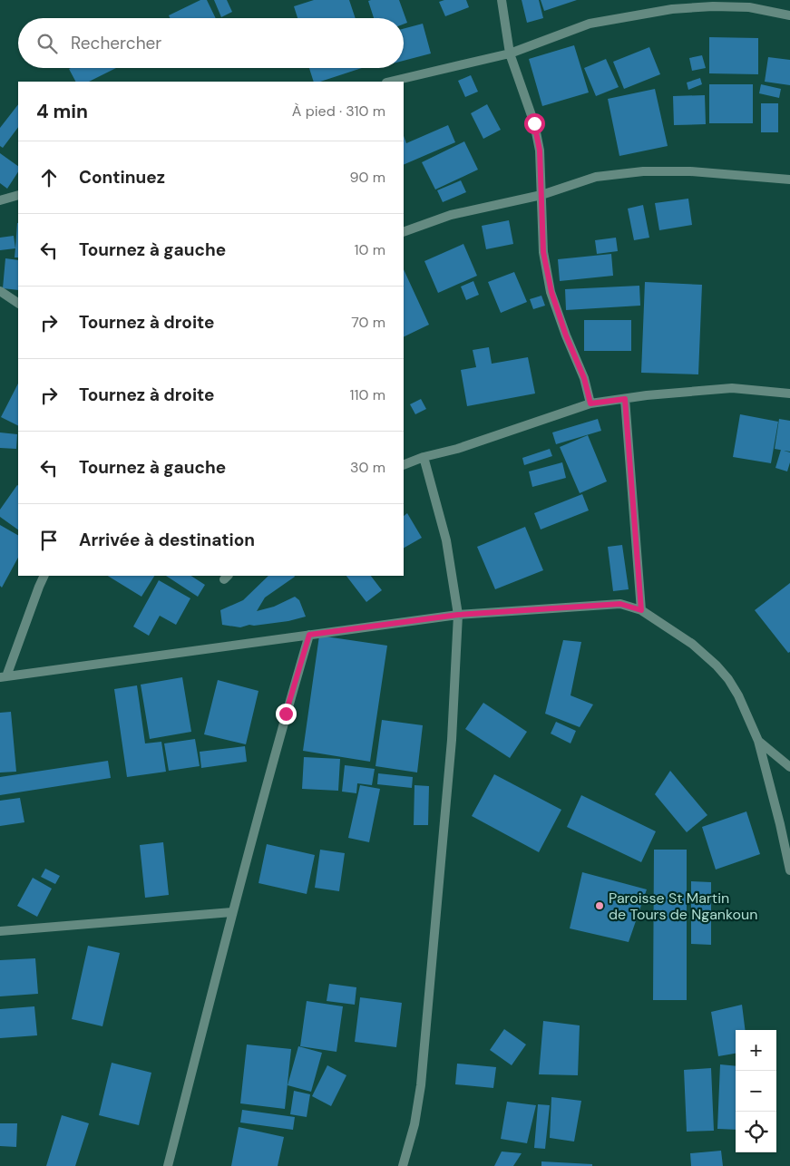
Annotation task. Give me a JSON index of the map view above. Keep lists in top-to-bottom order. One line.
{"places":["Paroisse St Martin de Tours de Ngankoun"],"page":{"search":"Rechercher","heading":["4 min","À pied · 310 m"],"list":[["Continuez","90 m"],["Tournez à gauche","10 m"],["Tournez à droite","70 m"],["Tournez à droite","110 m"],["Tournez à gauche","30 m"],"Arrivée à destination"],"map_buttons":["+","−"]}}
